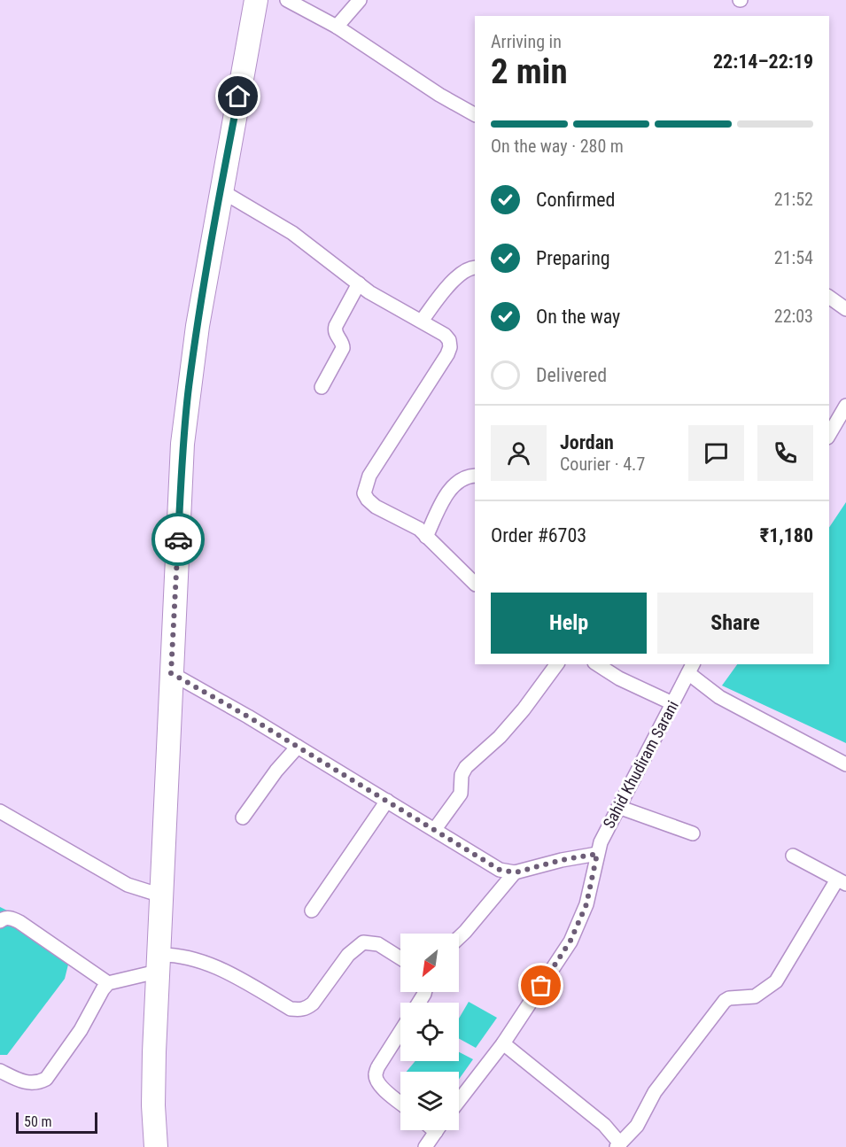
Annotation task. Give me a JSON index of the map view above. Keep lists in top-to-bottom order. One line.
{"streets":{"street":["Sahid Khudiram Sarani"]},"scale_bar":"50 m","north":"bottom left","page":{"heading":["2 min","Arriving in","22:14–22:19"],"panel":["Jordan","Courier · 4.7","Order #6703","₹1,180"],"bar":"On the way · 280 m","list":[["Confirmed","21:52"],["Preparing","21:54"],["On the way","22:03"],"Delivered"],"buttons":["Help","Share"],"scale":"50 m"}}
